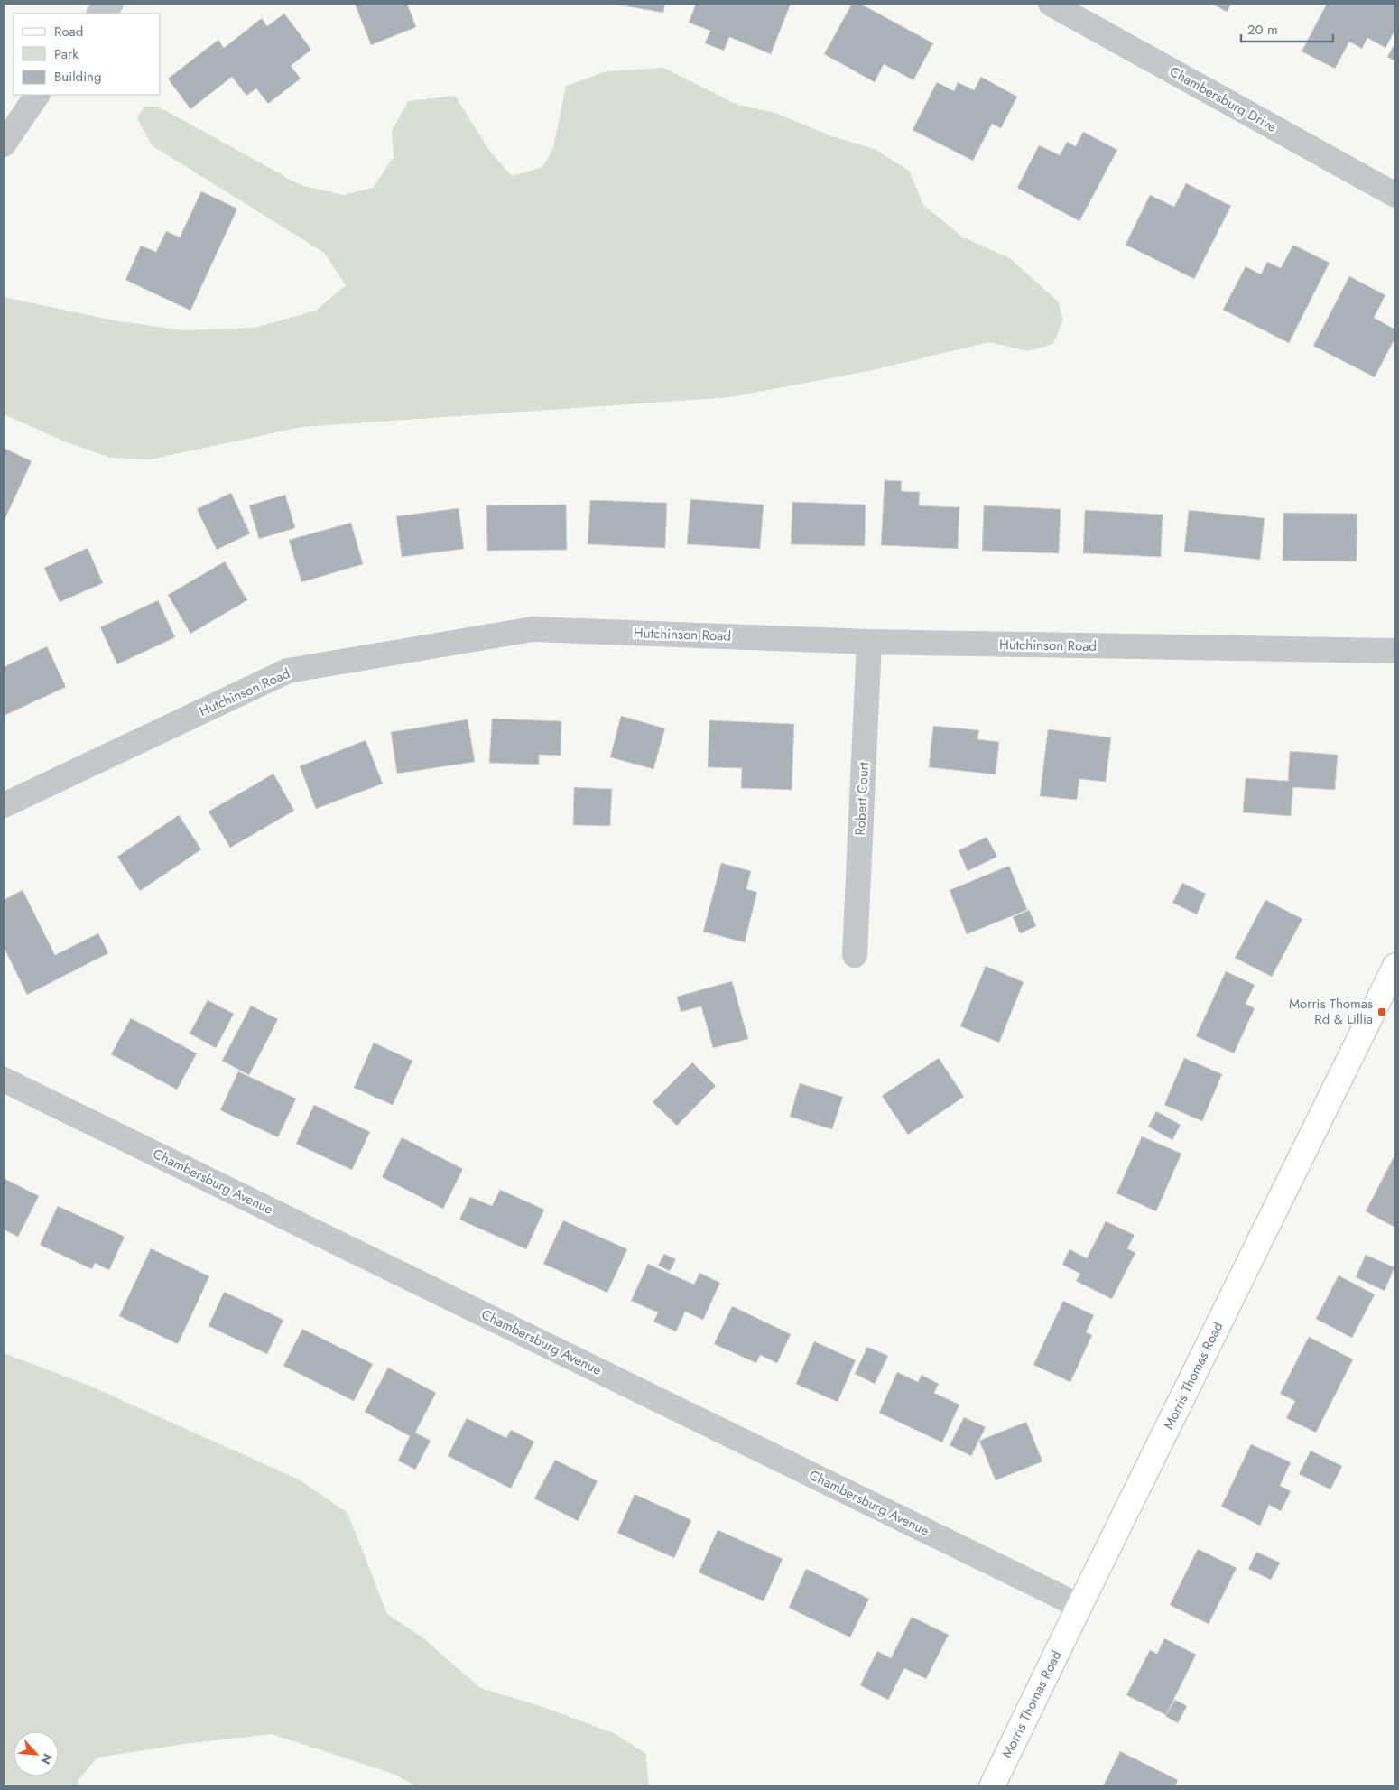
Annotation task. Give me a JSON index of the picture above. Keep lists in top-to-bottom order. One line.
{"streets":{"main road":["Morris Thomas Road"],"street":["Chambersburg Drive","Hutchinson Road","Robert Court","Chambersburg Avenue"]},"crossings":[["Hutchinson Road","Robert Court"],["Chambersburg Avenue","Morris Thomas Road"]],"places":{"transit":["Morris Thomas Rd & Lillia"]},"legend":["Road","Park","Building"],"scale_bar":"20 m","north":"bottom right"}
